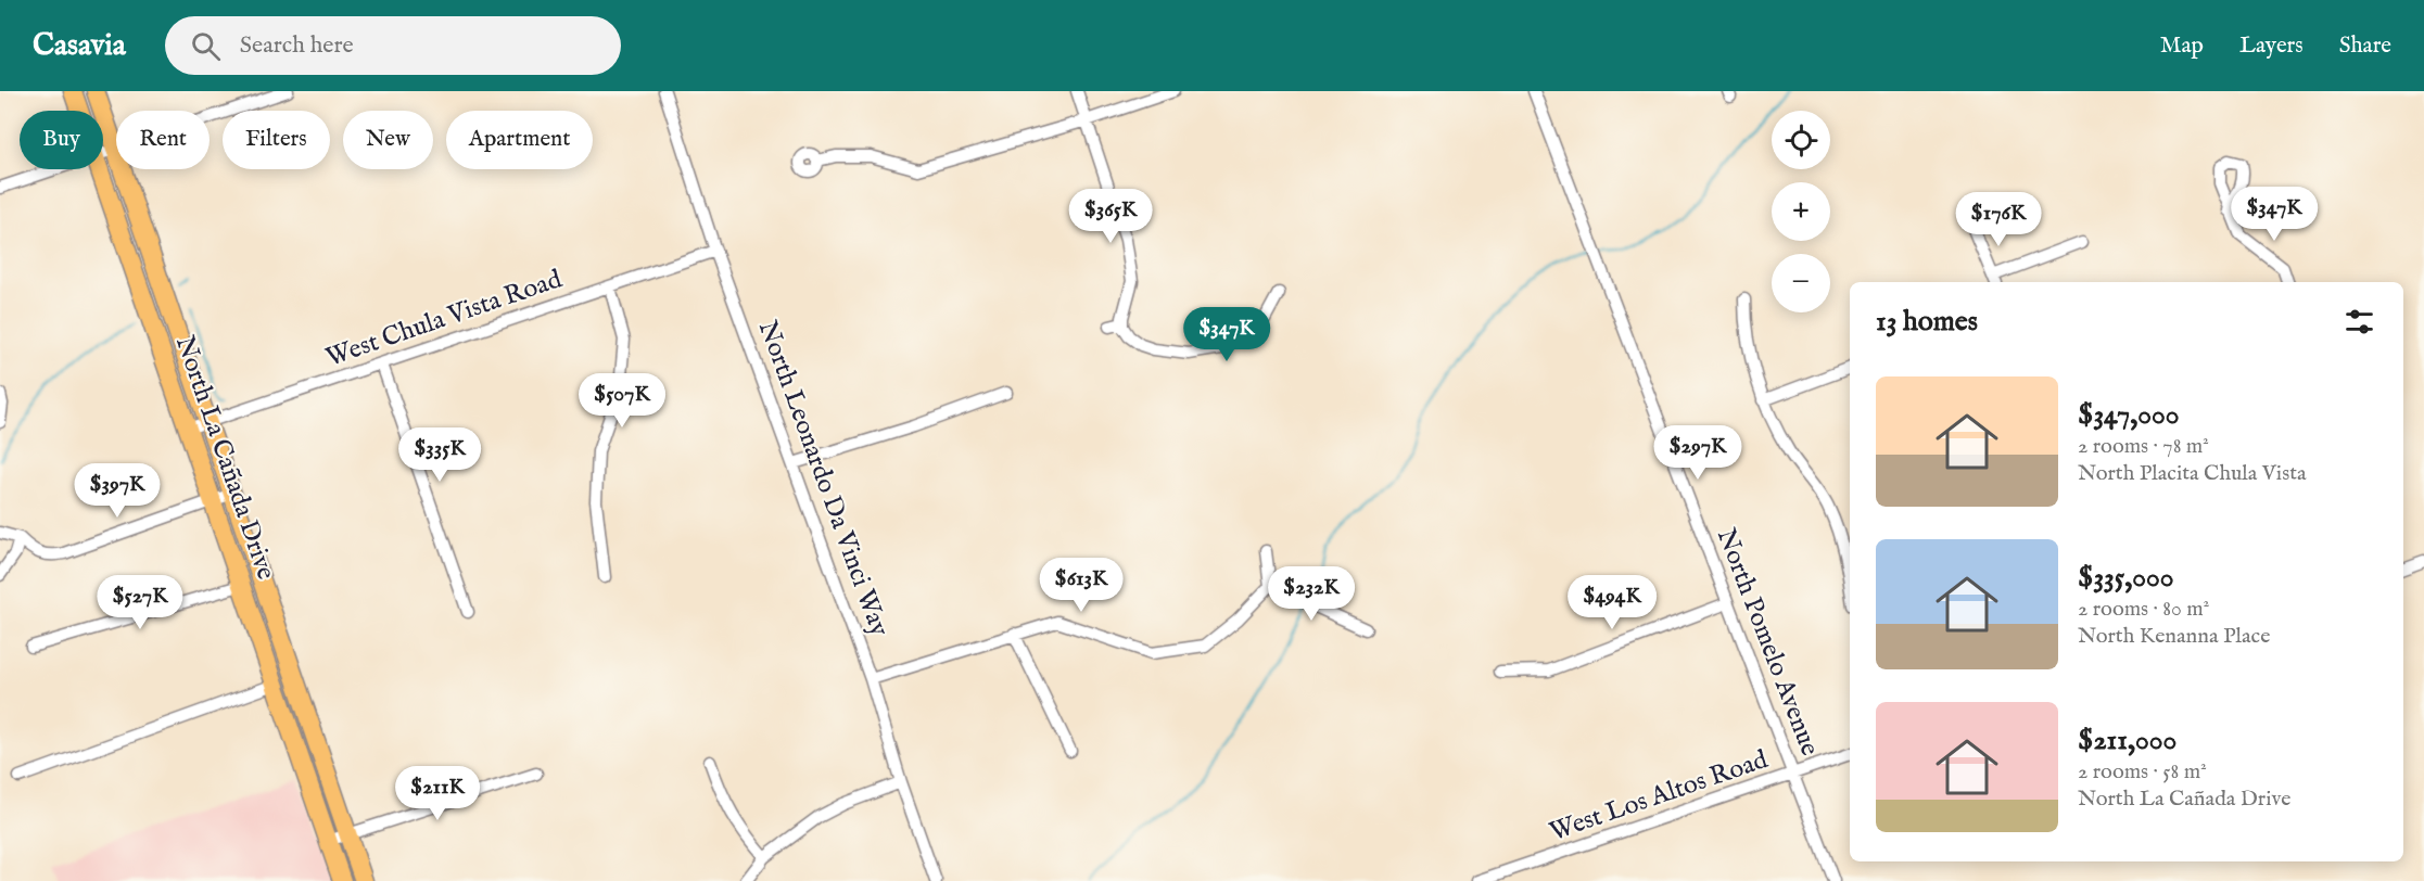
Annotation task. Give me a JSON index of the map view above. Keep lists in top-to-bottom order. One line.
{"streets":{"main road":["North La Cañada Drive"],"street":["West Chula Vista Road","North Leonardo Da Vinci Way","North Pomelo Avenue","West Los Altos Road"]},"crossings":[["West Chula Vista Road","North La Cañada Drive"],["West Chula Vista Road","North Leonardo Da Vinci Way"],["North Pomelo Avenue","West Los Altos Road"]],"page":{"header":"Casavia","search":"Search here","nav":["Map","Layers","Share"],"map_buttons":["+","−"],"chip":["Buy","Rent","Filters","New","Apartment"],"price":["$347K","$365K","$176K","$347K","$507K","$297K","$335K","$397K","$613K","$232K","$527K","$494K","$211K"],"heading":"13 homes","list":[{"name":"$347,000","note":"2 rooms · 78 m² · North Placita Chula Vista"},{"name":"$335,000","note":"2 rooms · 80 m² · North Kenanna Place"},{"name":"$211,000","note":"2 rooms · 58 m² · North La Cañada Drive"}]}}
